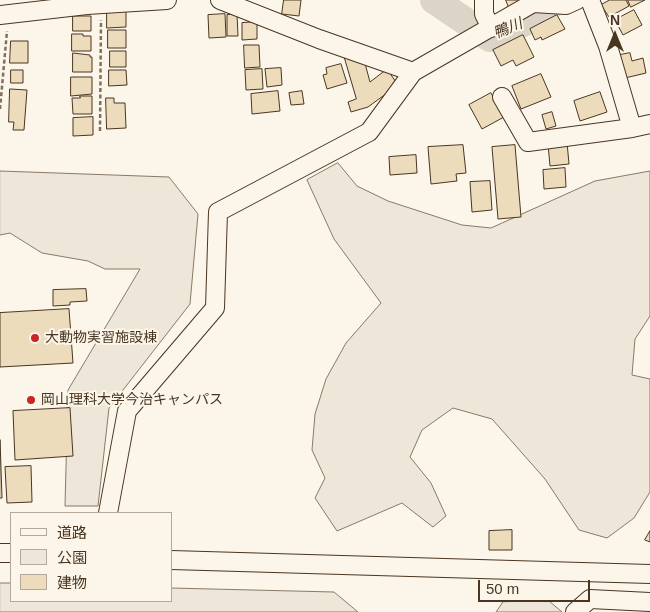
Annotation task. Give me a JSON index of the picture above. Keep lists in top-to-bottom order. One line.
{"water":["鴨川"],"places":["大動物実習施設棟","岡山理科大学今治キャンパス"],"legend":["道路","公園","建物"],"scale_bar":"50 m","north":"top"}
